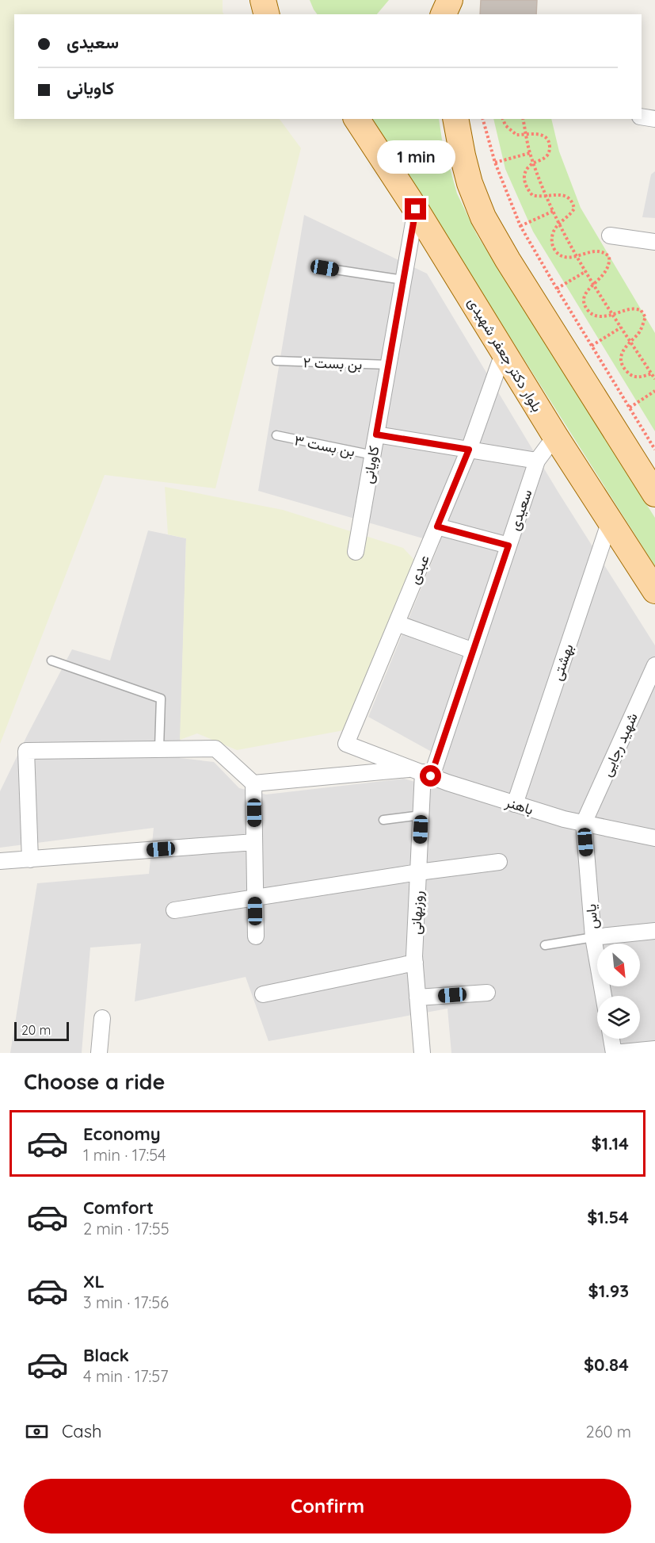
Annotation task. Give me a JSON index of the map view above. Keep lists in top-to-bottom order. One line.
{"streets":{"main road":["بلوار دکتر جعفر شهیدی"],"street":["کاویانی","سعیدی","عبدی","بهشتی","شهید رجایی","باهنر","روزبهانی","یاس"],"lane":["بن بست ۲","بن بست ۳"]},"crossings":[["بلوار دکتر جعفر شهیدی","کاویانی"],["بلوار دکتر جعفر شهیدی","سعیدی"],["بلوار دکتر جعفر شهیدی","عبدی"],["بلوار دکتر جعفر شهیدی","بهشتی"],["بن بست ۲","کاویانی"],["بن بست ۳","کاویانی"],["سعیدی","باهنر"],["سعیدی","روزبهانی"],["عبدی","باهنر"],["بهشتی","باهنر"],["شهید رجایی","باهنر"],["شهید رجایی","یاس"],["باهنر","روزبهانی"],["باهنر","یاس"]],"scale_bar":"20 m","north":"bottom right","page":{"banner":["سعیدی","کاویانی"],"bubble":"1 min","scale":"20 m","heading":"Choose a ride","list":[{"name":"Economy","note":"1 min · 17:54","value":"$1.14"},{"name":"Comfort","note":"2 min · 17:55","value":"$1.54"},{"name":"XL","note":"3 min · 17:56","value":"$1.93"},{"name":"Black","note":"4 min · 17:57","value":"$0.84"}],"pay":["Cash","260 m"],"buttons":"Confirm"}}
